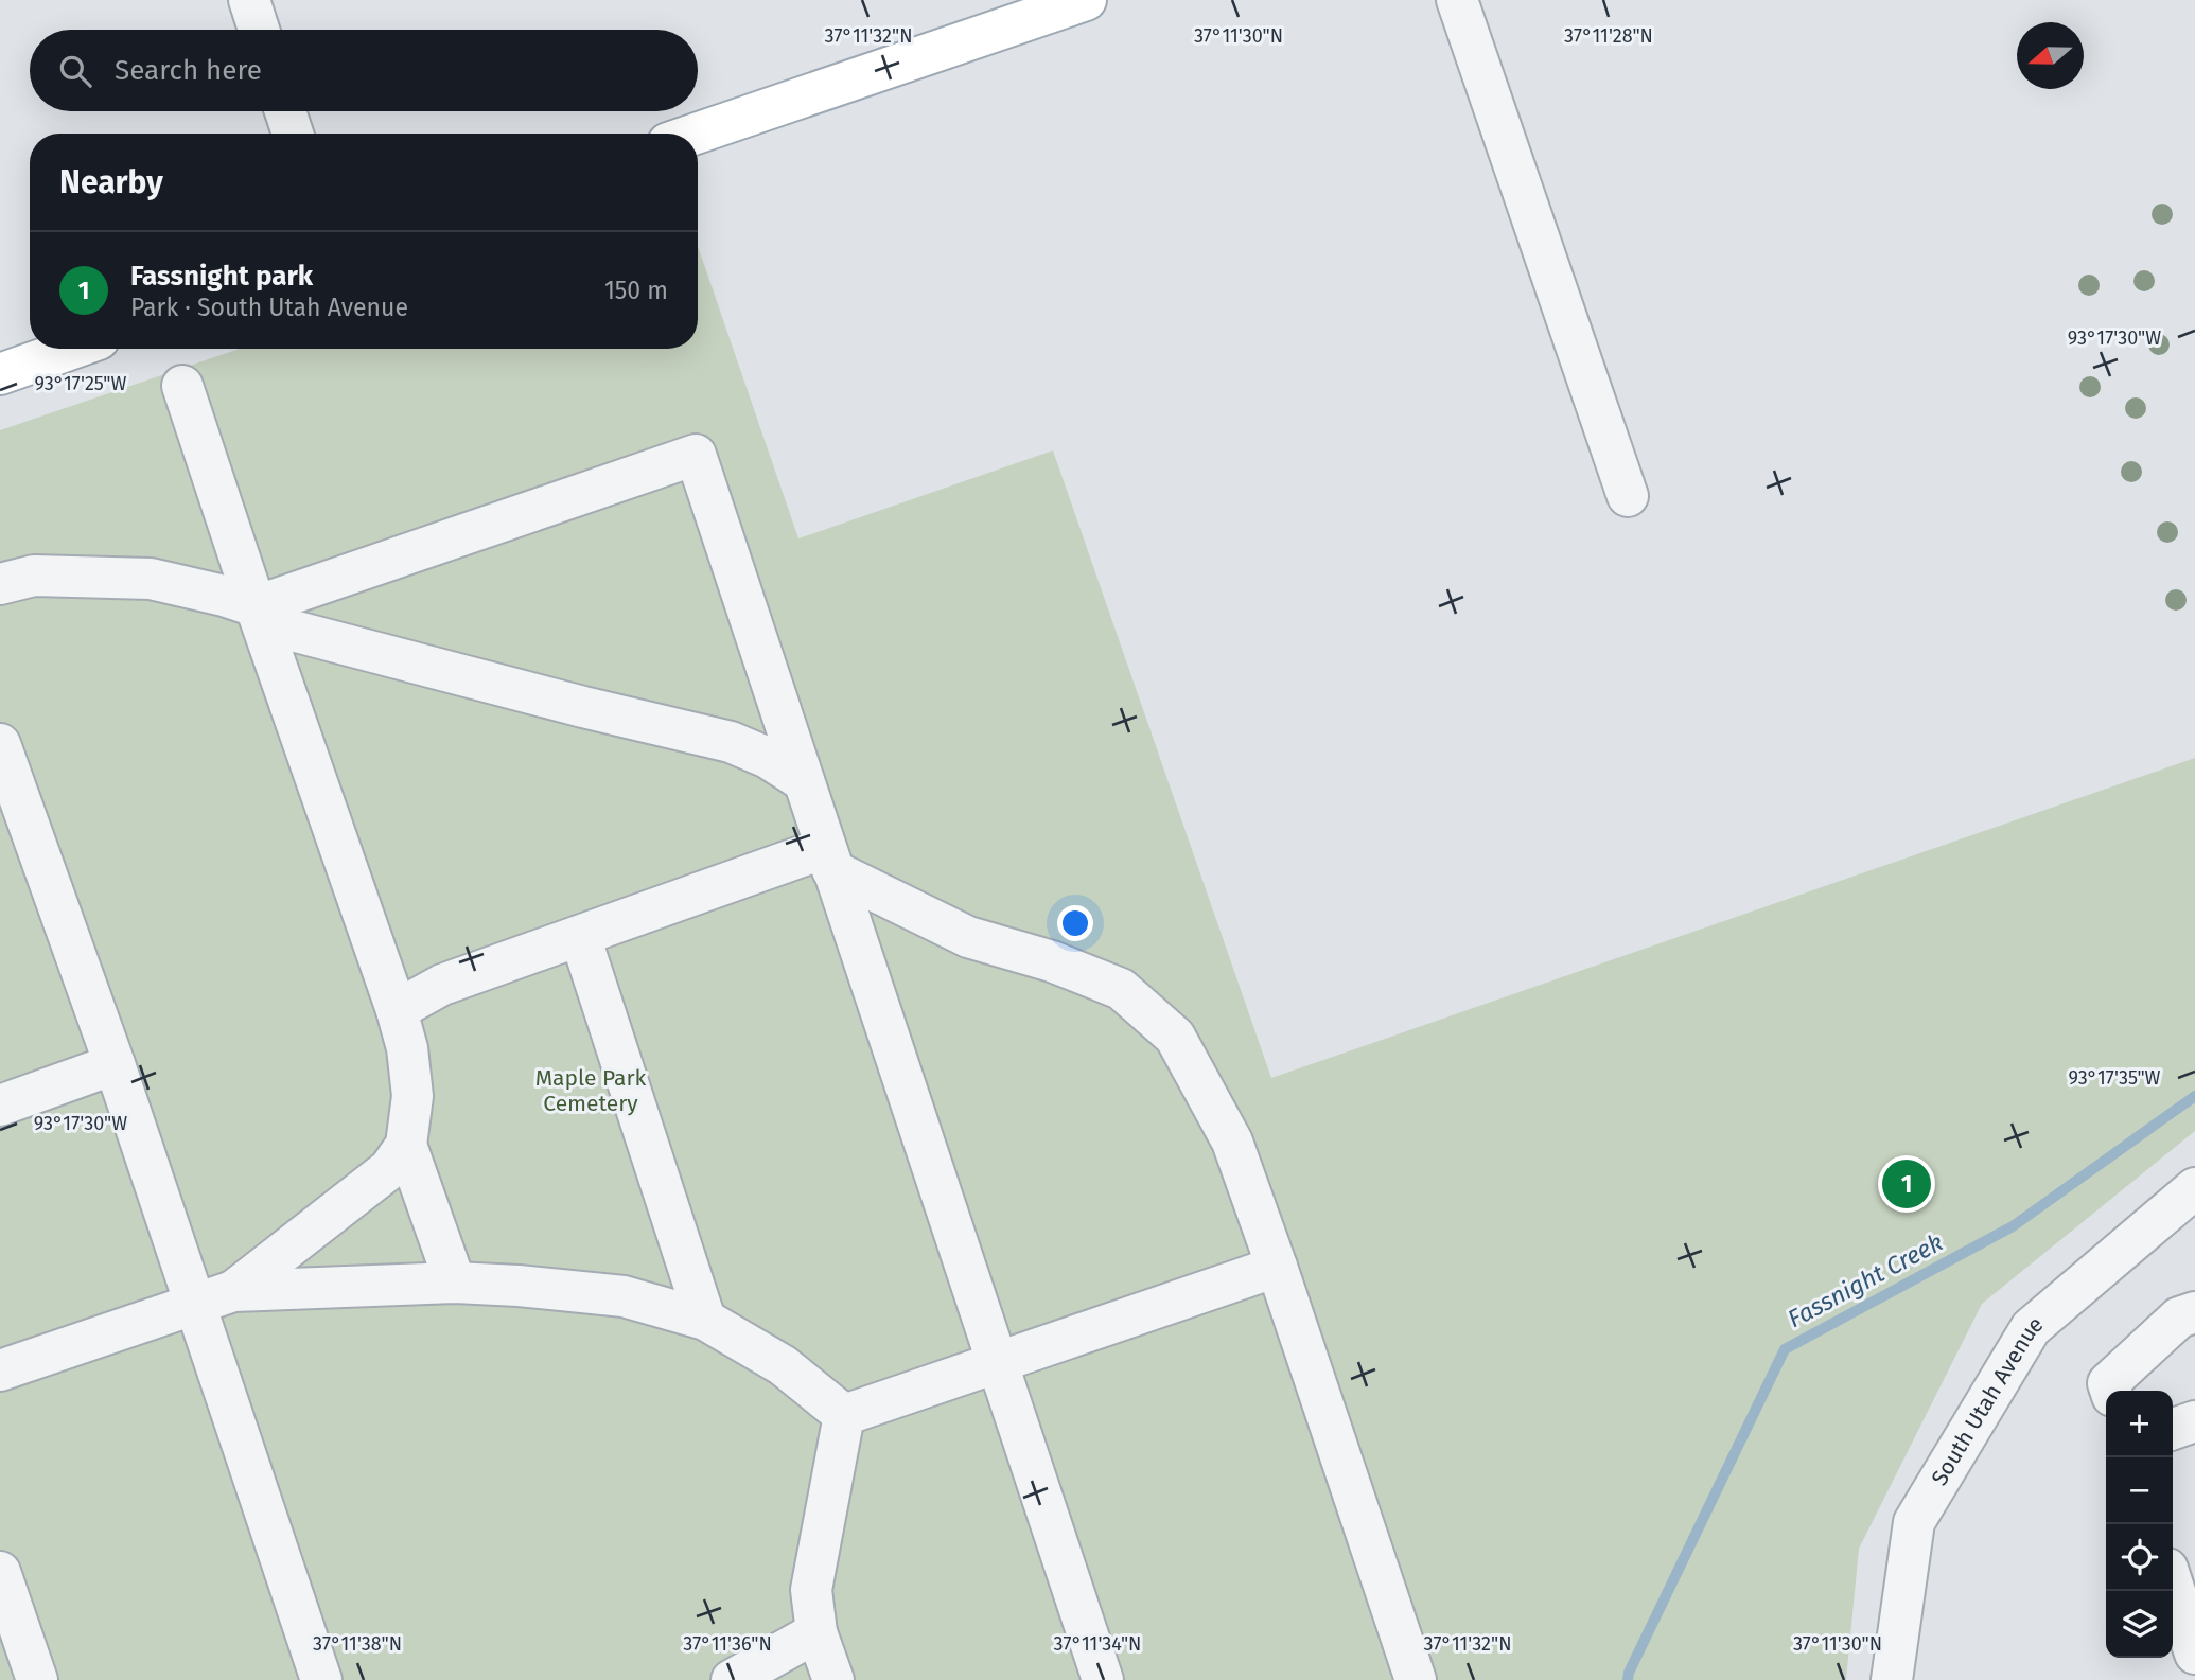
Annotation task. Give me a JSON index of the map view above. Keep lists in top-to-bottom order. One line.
{"streets":{"street":["South Utah Avenue"]},"water":["Fassnight Creek"],"parks":["Maple Park Cemetery"],"north":"left","page":{"search":"Search here","heading":"Nearby","list":[{"mark":"1","name":"Fassnight park","note":"Park · South Utah Avenue","value":"150 m"}],"pins":"1","map_buttons":["+","−"]},"coordinates":["37°11'32\"N","37°11'30\"N","37°11'28\"N","93°17'30\"W","93°17'25\"W","93°17'35\"W","37°11'38\"N","37°11'36\"N","37°11'34\"N"]}
